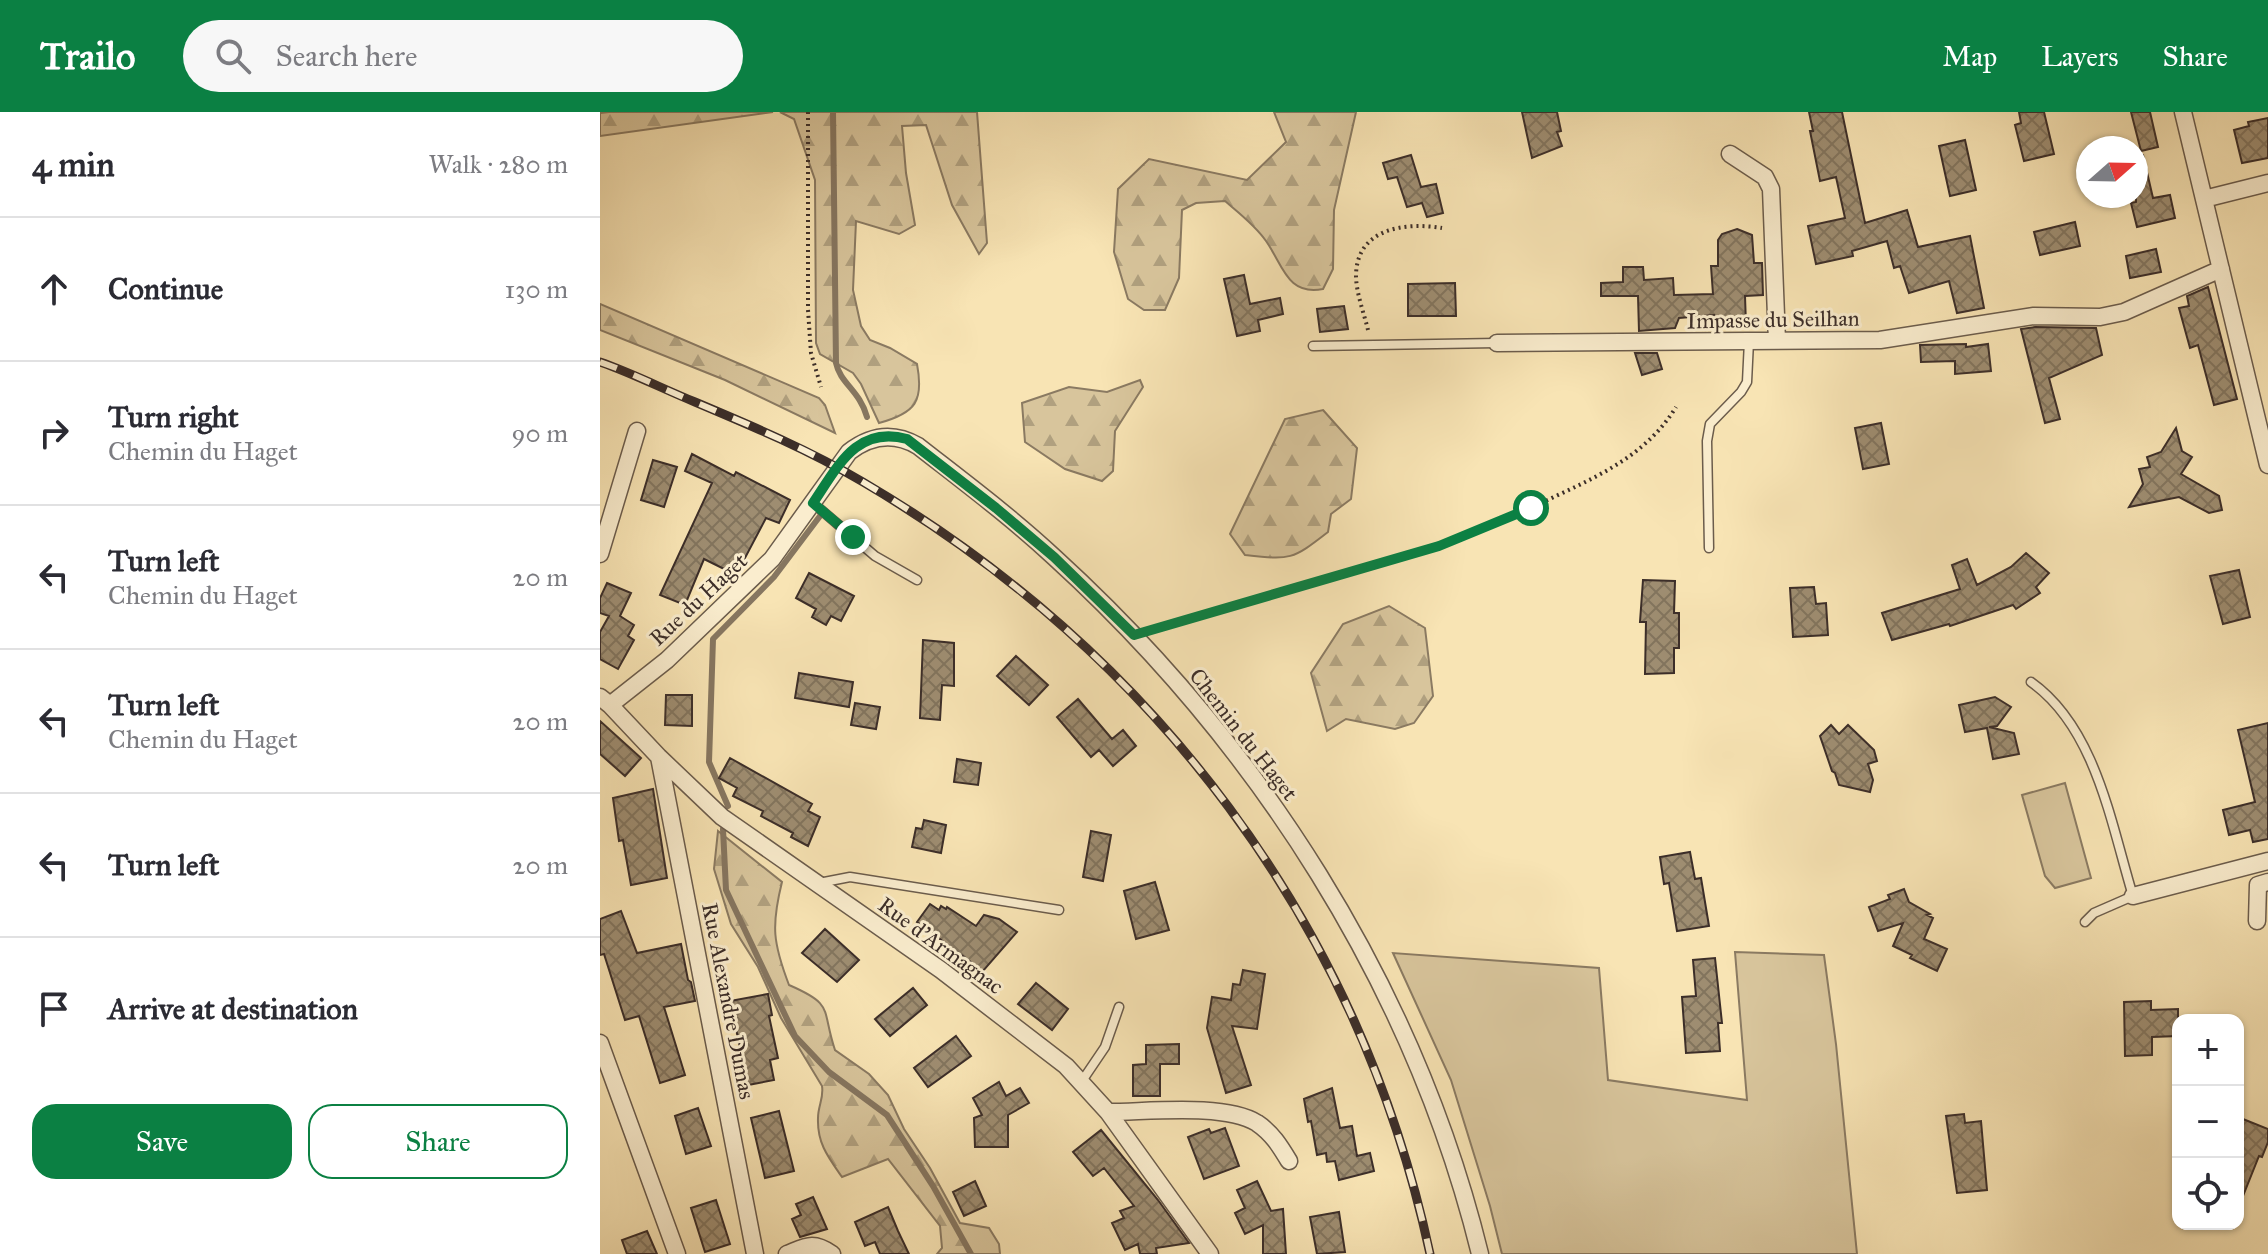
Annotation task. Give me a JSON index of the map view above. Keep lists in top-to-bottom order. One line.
{"streets":{"street":["Impasse du Seilhan","Rue du Haget","Chemin du Haget","Rue d'Armagnac","Rue Alexandre Dumas"]},"crossings":[["Rue du Haget","Chemin du Haget"],["Rue du Haget","Rue d'Armagnac"],["Rue d'Armagnac","Rue Alexandre Dumas"]],"north":"right","page":{"header":"Trailo","search":"Search here","nav":["Map","Layers","Share"],"heading":["4 min","Walk · 280 m"],"list":[["Continue","130 m"],["Turn right","Chemin du Haget","90 m"],["Turn left","Chemin du Haget","20 m"],["Turn left","Chemin du Haget","20 m"],["Turn left","20 m"],"Arrive at destination"],"map_buttons":["+","−"],"buttons":["Save","Share"]}}
